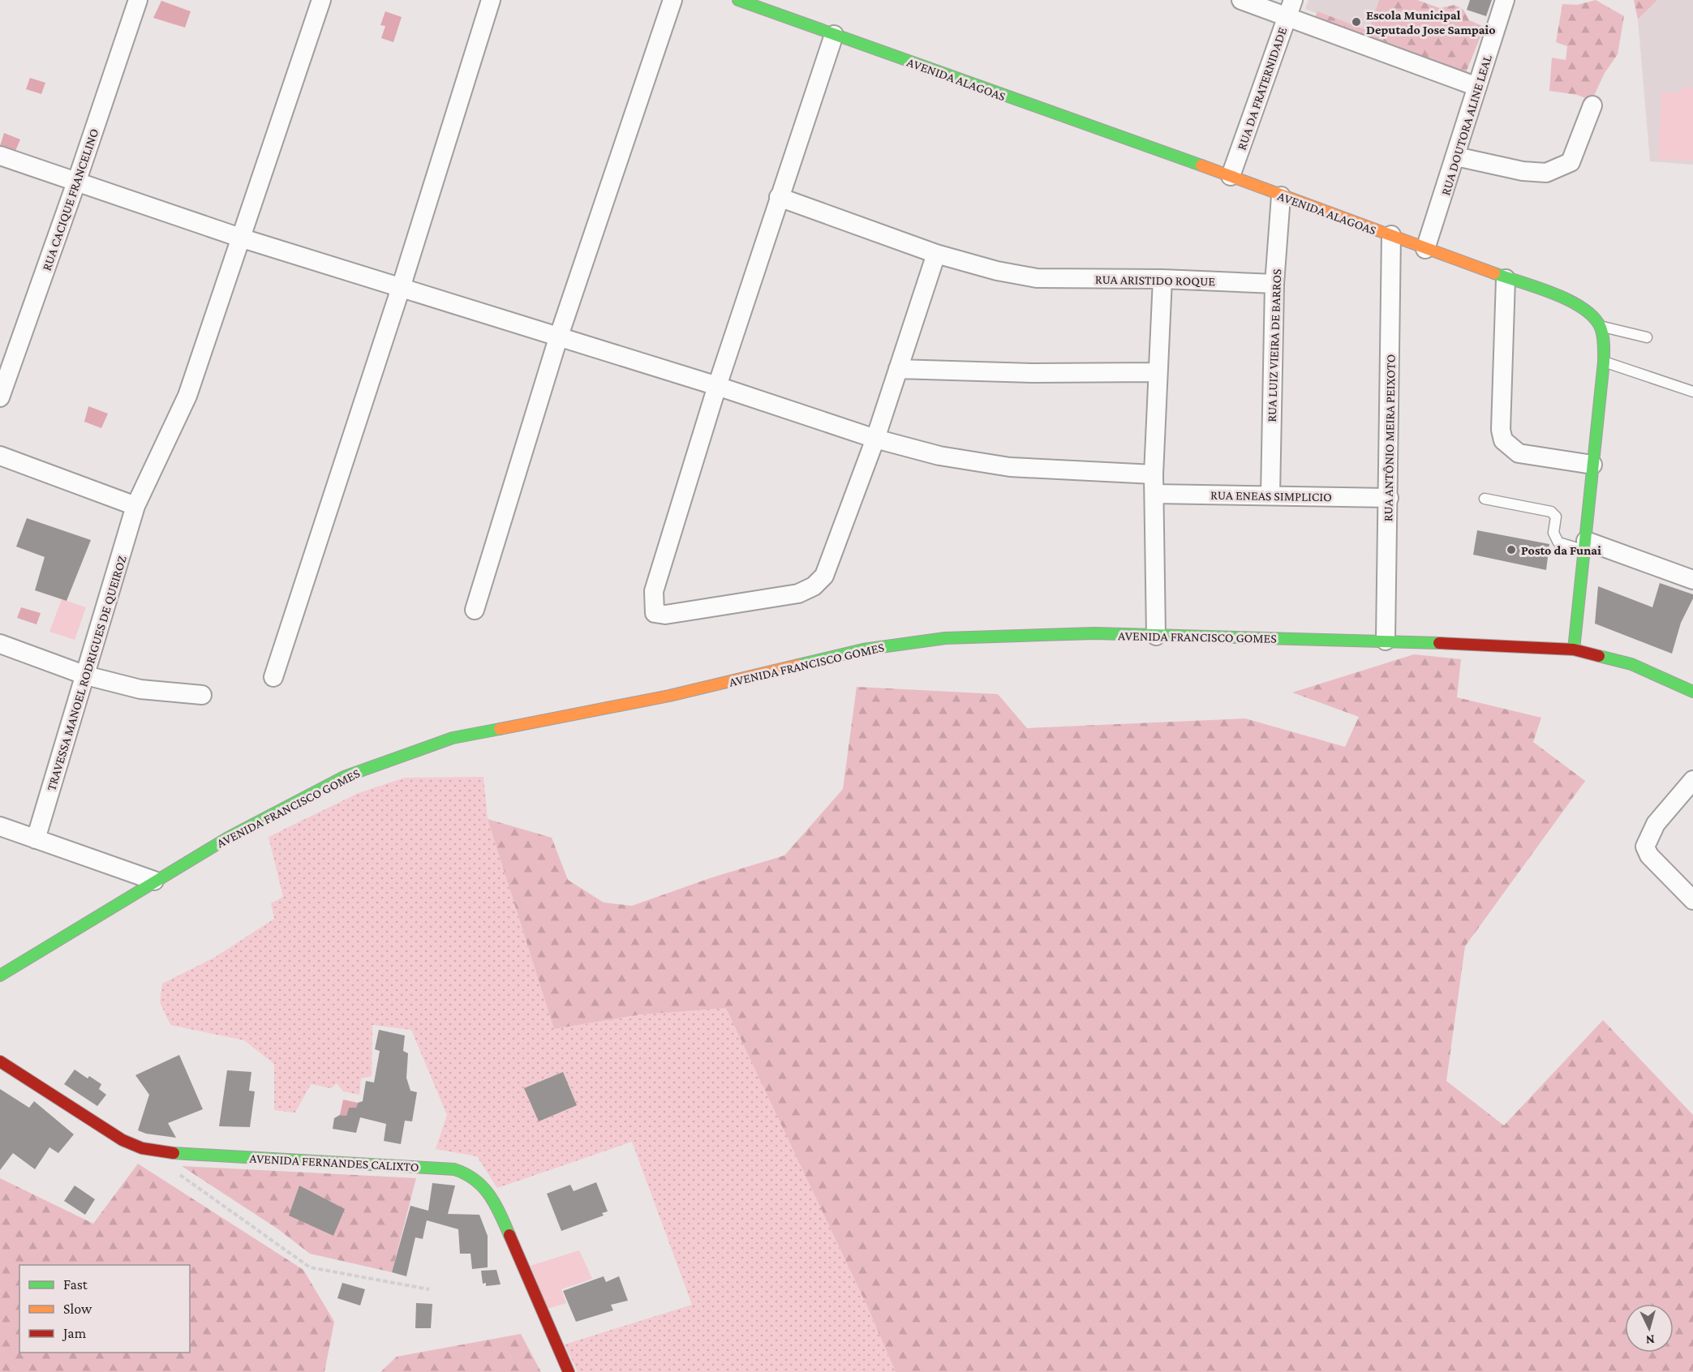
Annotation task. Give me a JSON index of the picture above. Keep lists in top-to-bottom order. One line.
{"streets":{"street":["AVENIDA ALAGOAS","RUA DA FRATERNIDADE","RUA DOUTORA ALINE LEAL","RUA CACIQUE FRANCELINO","RUA ARISTIDO ROQUE","RUA LUIZ VIEIRA DE BARROS","RUA ANTÔNIO MEIRA PEIXOTO","RUA ENEAS SIMPLICIO","AVENIDA FRANCISCO GOMES","TRAVESSA MANOEL RODRIGUES DE QUEIROZ","AVENIDA FERNANDES CALIXTO"]},"crossings":[["AVENIDA ALAGOAS","RUA DA FRATERNIDADE"],["AVENIDA ALAGOAS","RUA DOUTORA ALINE LEAL"],["AVENIDA ALAGOAS","RUA LUIZ VIEIRA DE BARROS"],["AVENIDA ALAGOAS","RUA ANTÔNIO MEIRA PEIXOTO"],["RUA ARISTIDO ROQUE","RUA LUIZ VIEIRA DE BARROS"],["RUA LUIZ VIEIRA DE BARROS","RUA ENEAS SIMPLICIO"],["RUA ANTÔNIO MEIRA PEIXOTO","RUA ENEAS SIMPLICIO"],["RUA ANTÔNIO MEIRA PEIXOTO","AVENIDA FRANCISCO GOMES"]],"places":["Escola Municipal Deputado Jose Sampaio","Posto da Funai"],"legend":["Fast","Slow","Jam"],"north":"bottom"}
